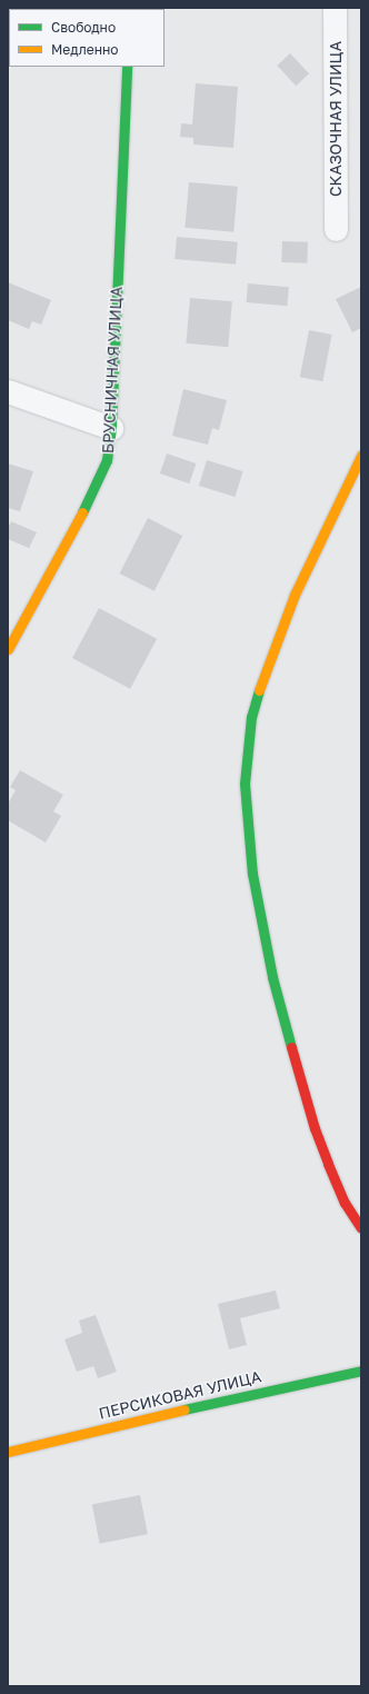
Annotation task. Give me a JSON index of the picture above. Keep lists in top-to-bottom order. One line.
{"streets":{"street":["СКАЗОЧНАЯ УЛИЦА","БРУСНИЧНАЯ УЛИЦА","ПЕРСИКОВАЯ УЛИЦА"]},"legend":["Свободно","Медленно"]}
